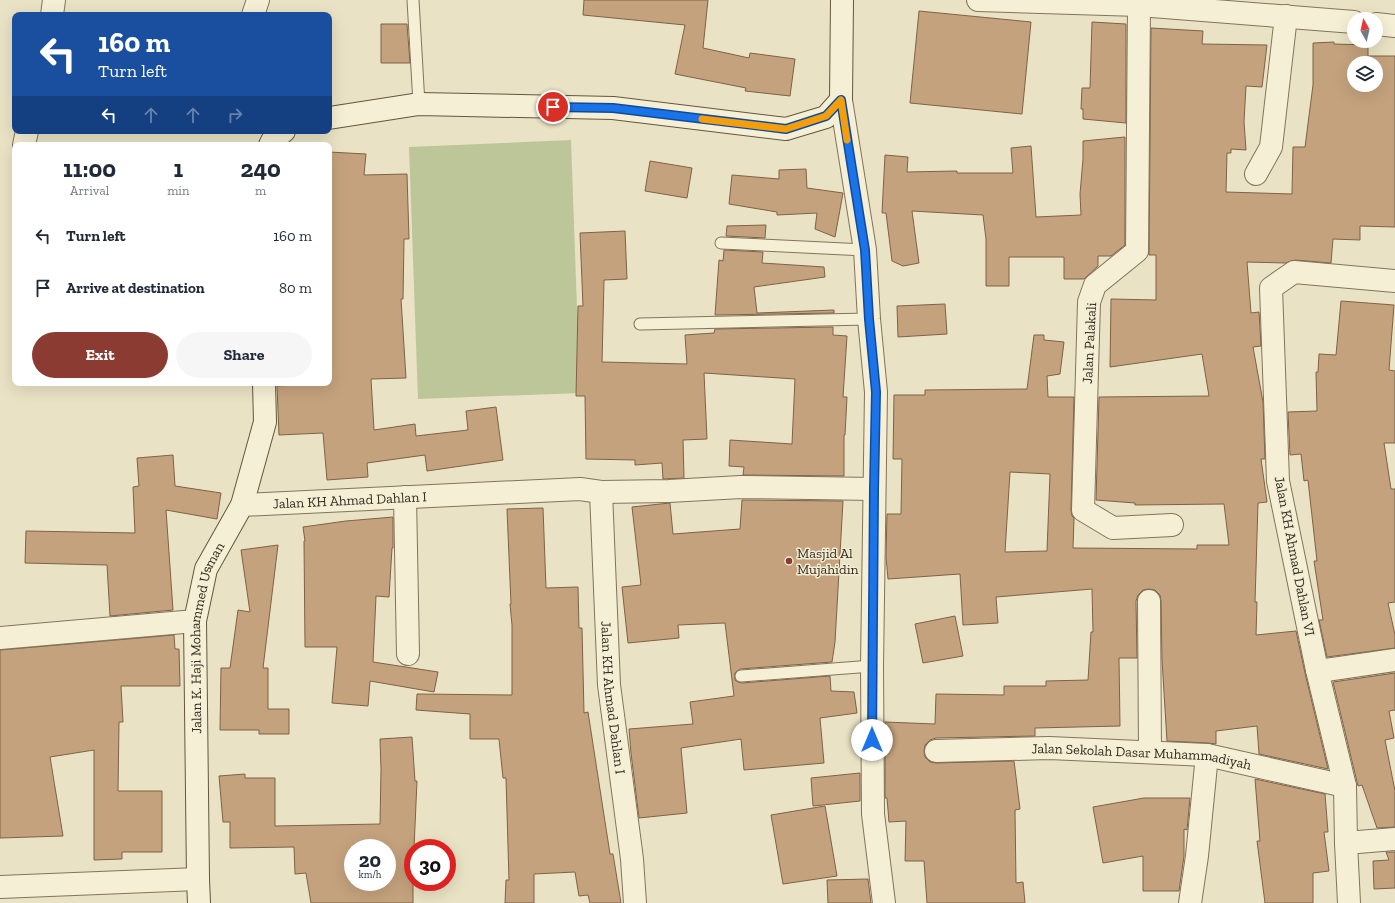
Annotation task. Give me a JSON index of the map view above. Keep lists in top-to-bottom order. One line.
{"streets":{"street":["Jalan Palakali","Jalan KH Ahmad Dahlan I","Jalan KH Ahmad Dahlan VI","Jalan K. Haji Mohammed Usman","Jalan Sekolah Dasar Muhammadiyah"]},"crossings":[["Jalan KH Ahmad Dahlan I","Jalan K. Haji Mohammed Usman"],["Jalan KH Ahmad Dahlan VI","Jalan Sekolah Dasar Muhammadiyah"]],"places":["Masjid Al Mujahidin"],"north":"top","page":{"turn":["160 m","Turn left"],"eta":["11:00","Arrival","1","min","240","m"],"list":[{"name":"Turn left","value":"160 m"},{"name":"Arrive at destination","value":"80 m"}],"buttons":["Exit","Share"],"speed":"20 km/h","limit":"30"}}
